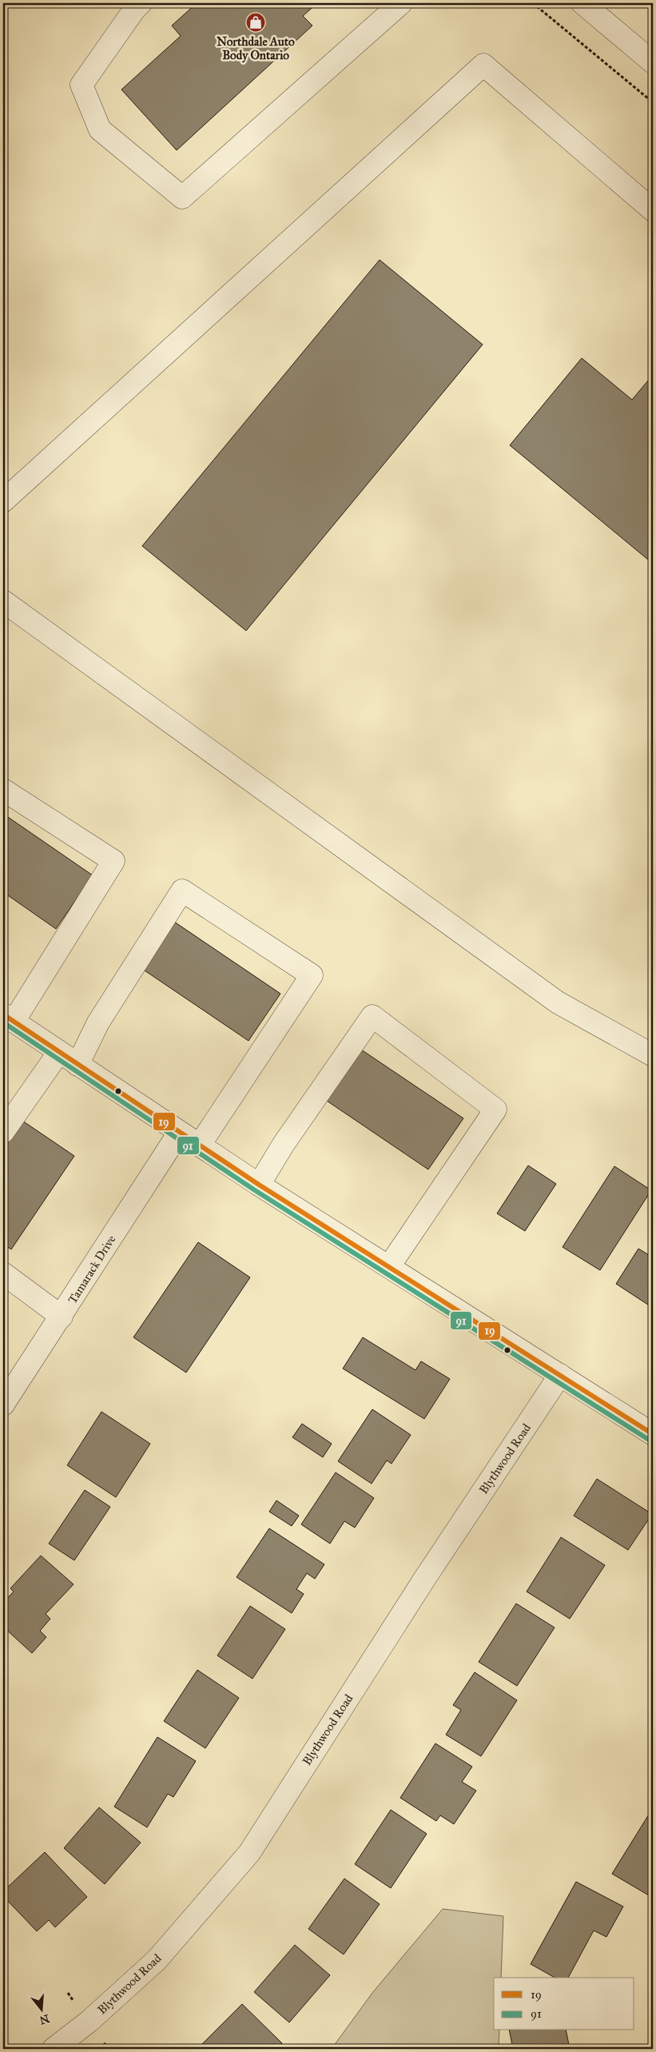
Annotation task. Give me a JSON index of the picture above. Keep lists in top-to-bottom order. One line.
{"streets":{"street":["Tamarack Drive","Blythwood Road"]},"places":{"shop":["Northdale Auto Body Ontario"]},"lines":["transit line 19","transit line 91"],"legend":["19","91"],"north":"bottom"}
